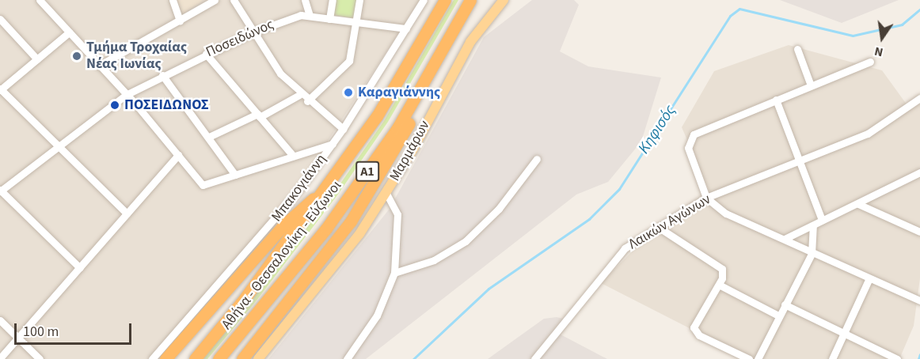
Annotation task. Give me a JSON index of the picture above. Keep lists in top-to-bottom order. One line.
{"streets":{"highway":["Α1","Αθήνα - Θεσσαλονίκη - Εύζωνοι"],"main road":["Μαρμάρων"],"street":["Ποσειδώνος","Μπακογιάννη","Λαικών Αγώνων"]},"crossings":[["Ποσειδώνος","Μπακογιάννη"]],"water":["Κηφισός"],"places":["Τμήμα Τροχαίας Νέας Ιωνίας","Καραγιάννης","ΠΟΣΕΙΔΩΝΟΣ"],"scale_bar":"100 m","north":"bottom"}
